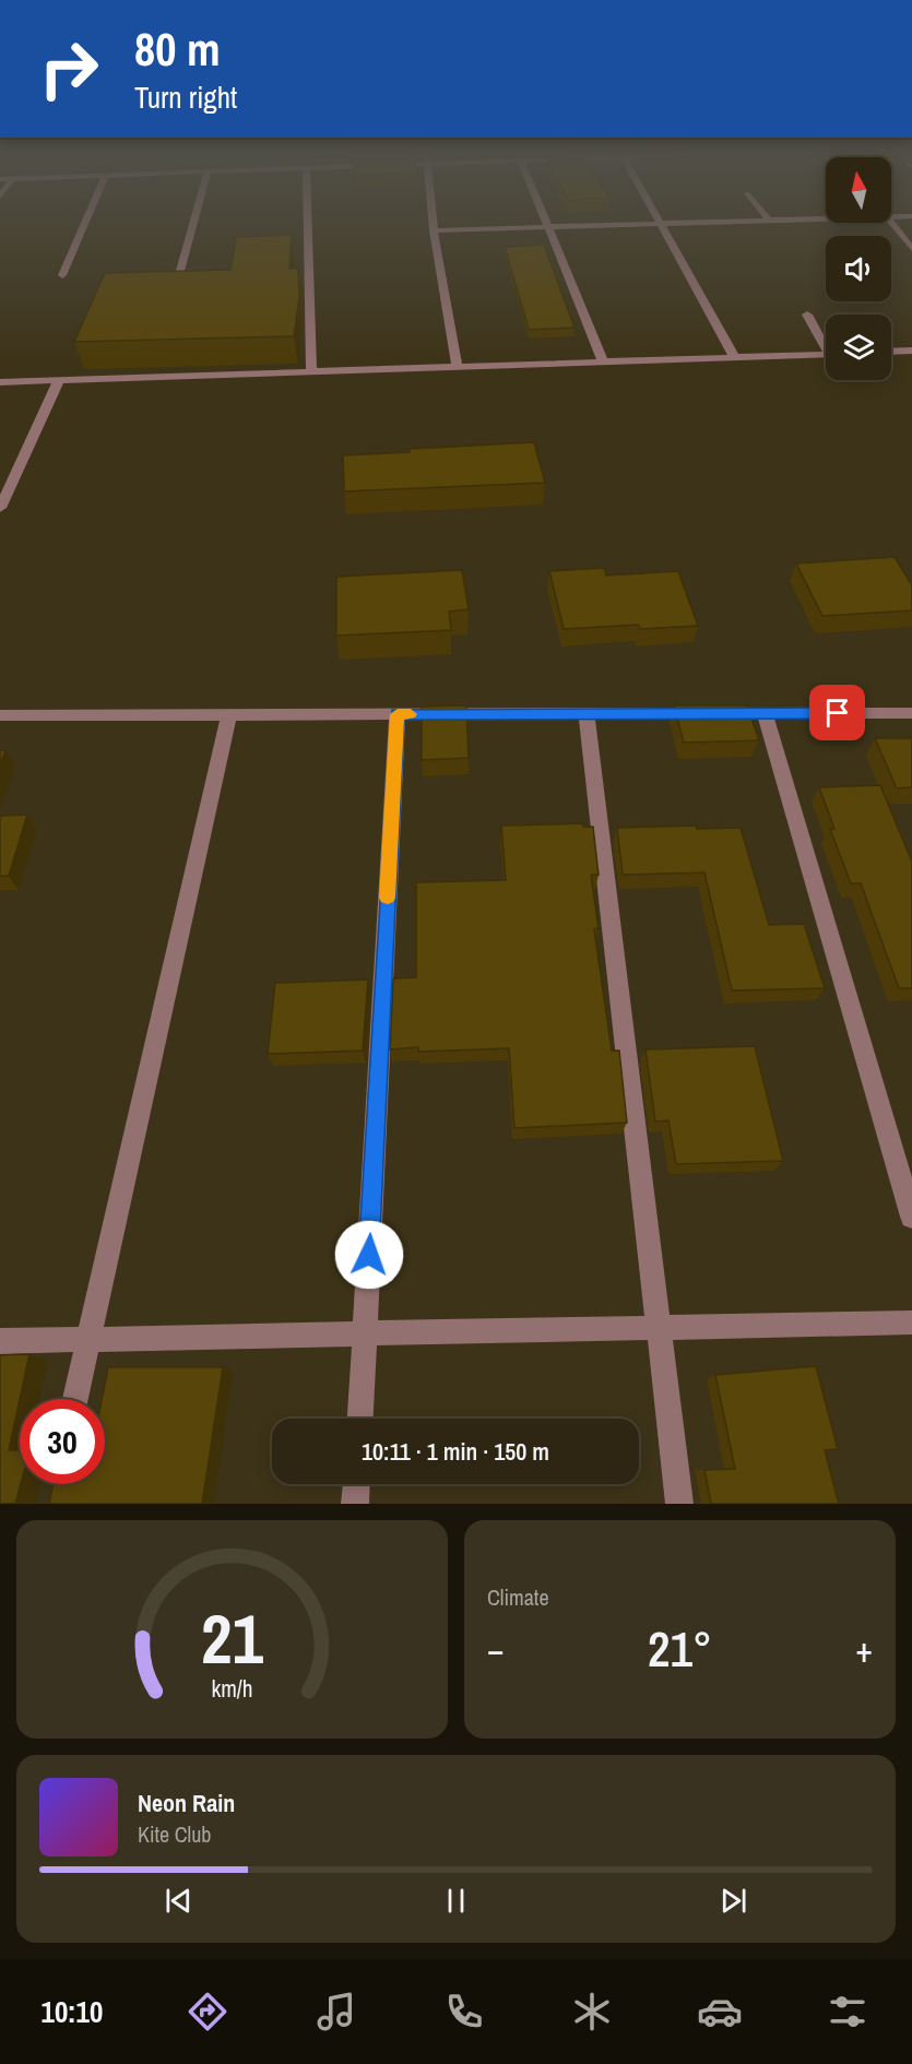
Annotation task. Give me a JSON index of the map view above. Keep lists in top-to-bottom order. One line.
{"north":"top","page":{"turn":["80 m","Turn right"],"limit":"30","trip":"10:11 · 1 min · 150 m","tile":"Climate","heat":["−","21°","+"],"song":["Neon Rain","Kite Club"],"tabs":"10:10","gauge":["21","km/h"]}}
